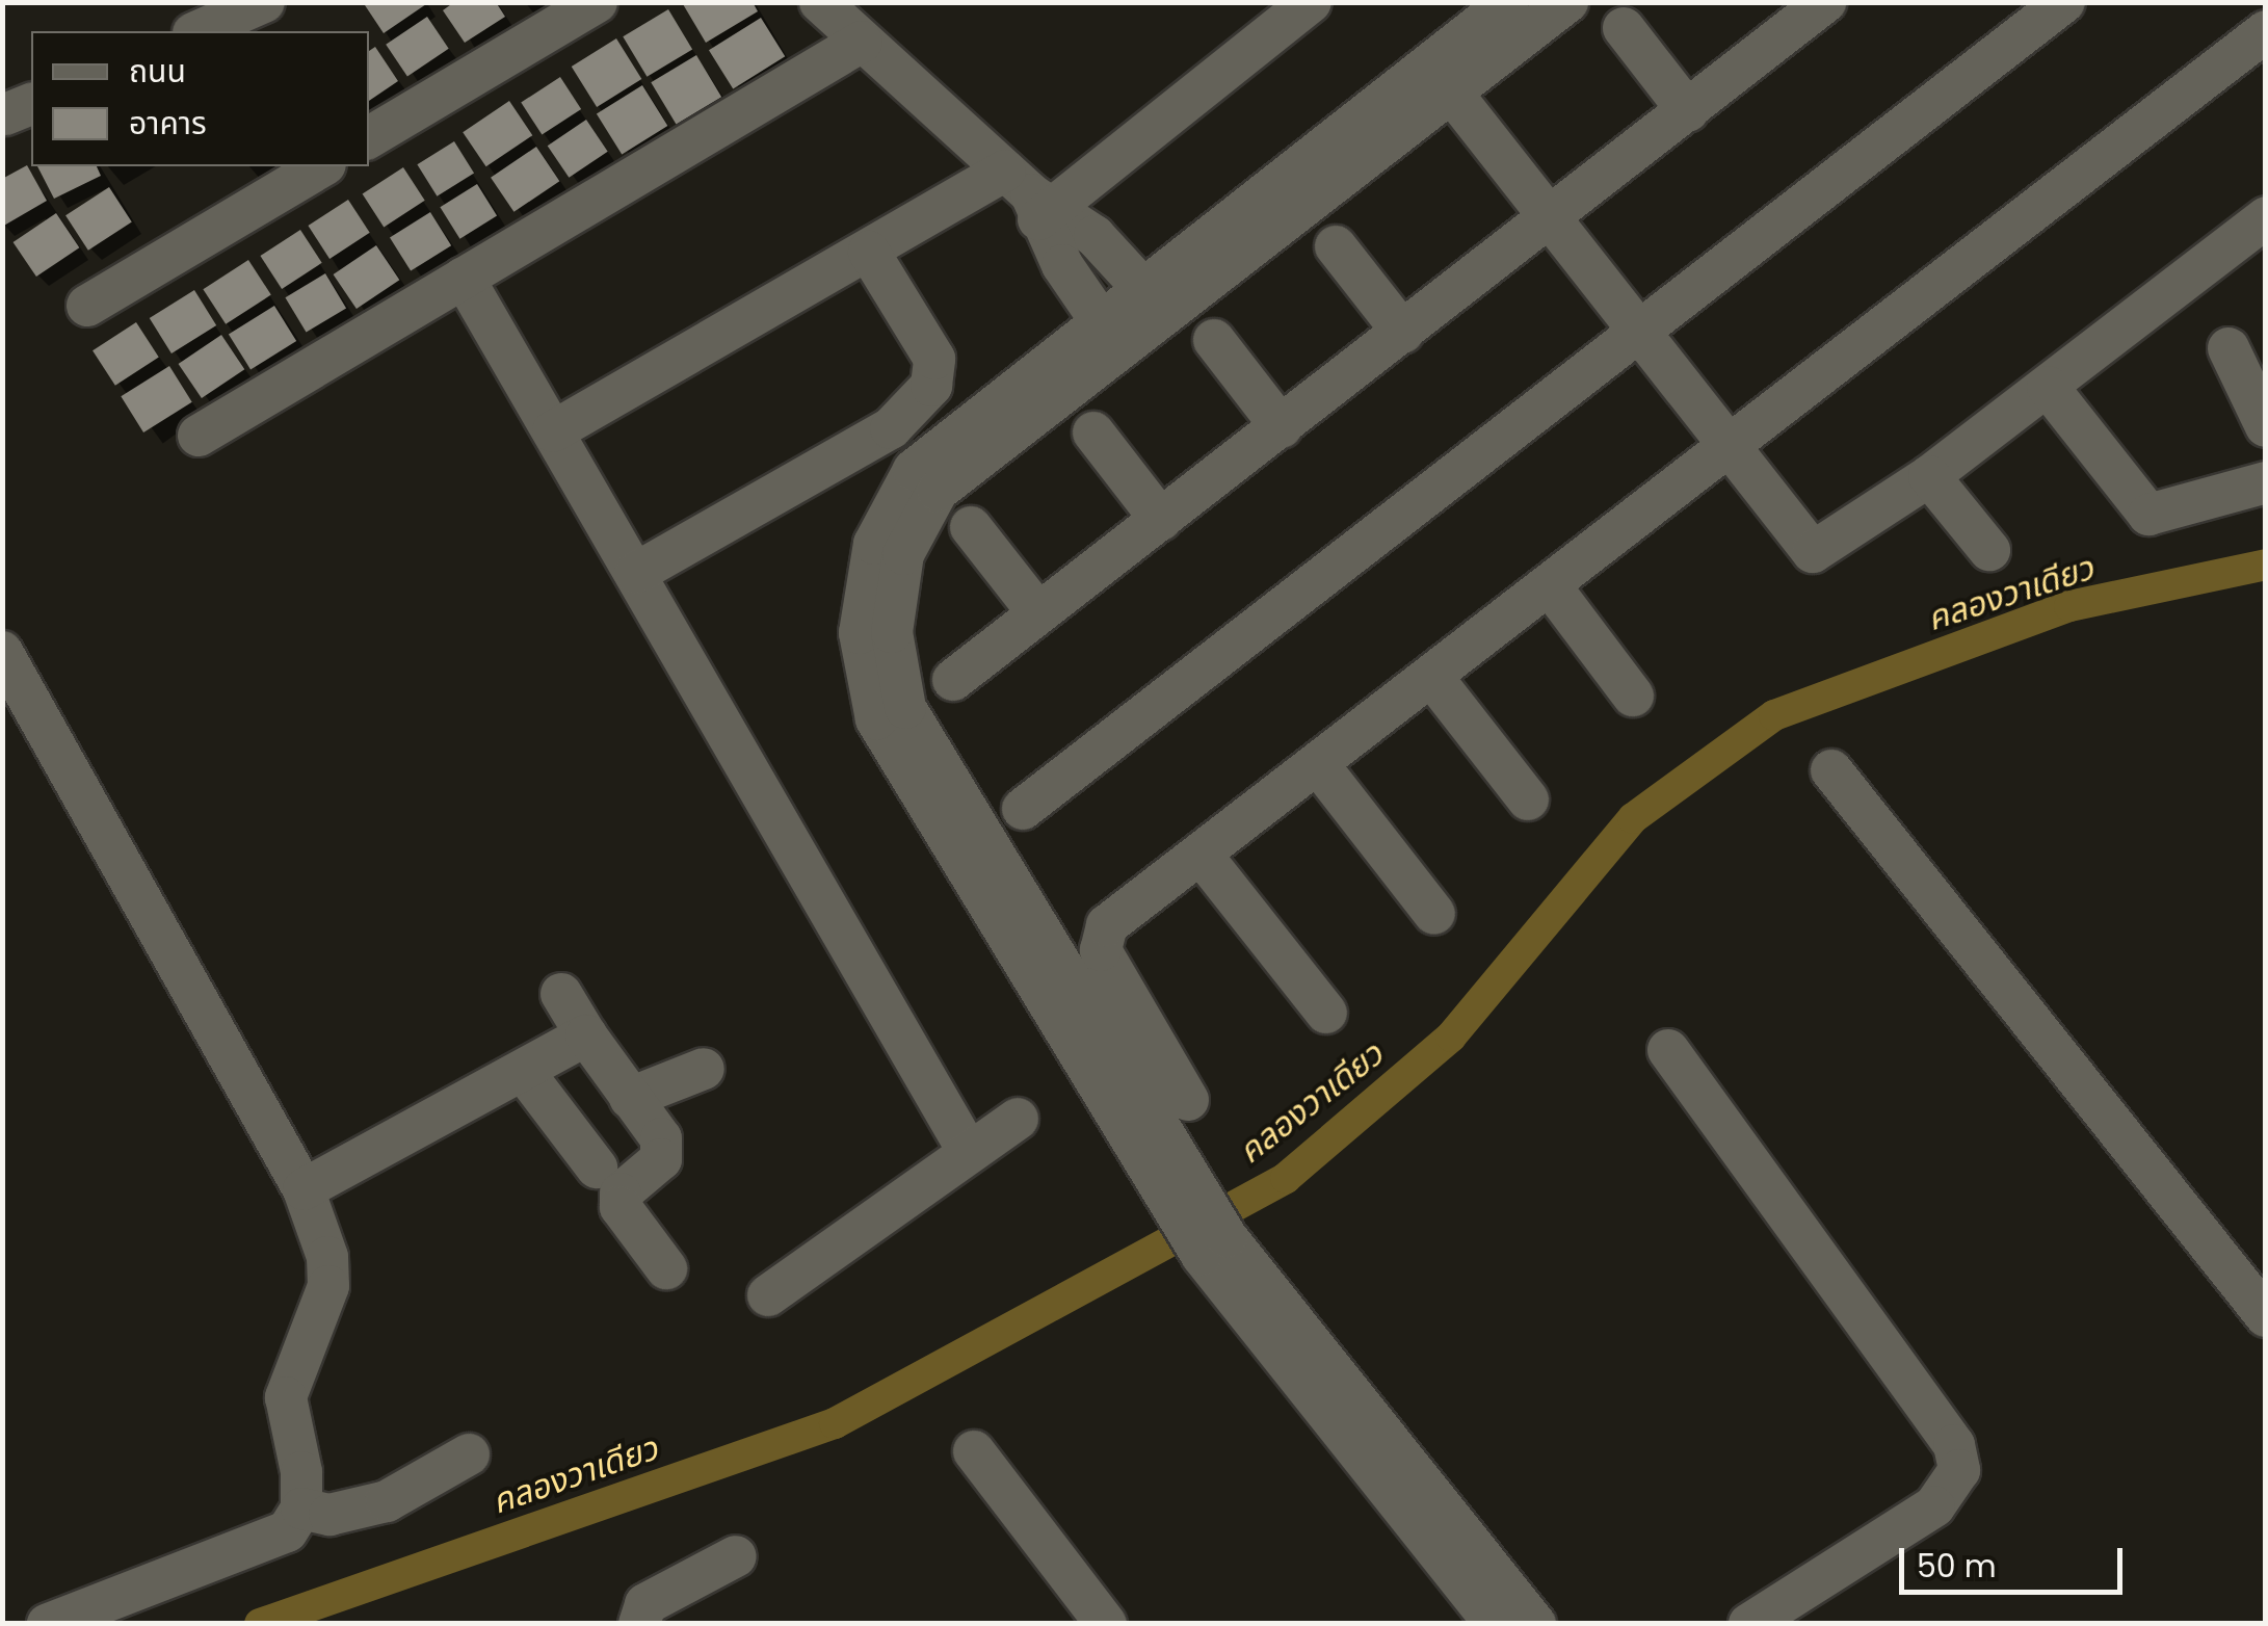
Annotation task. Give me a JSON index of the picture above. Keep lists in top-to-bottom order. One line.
{"water":["คลองวาเดียว"],"legend":["ถนน","อาคาร"],"scale_bar":"50 m"}
